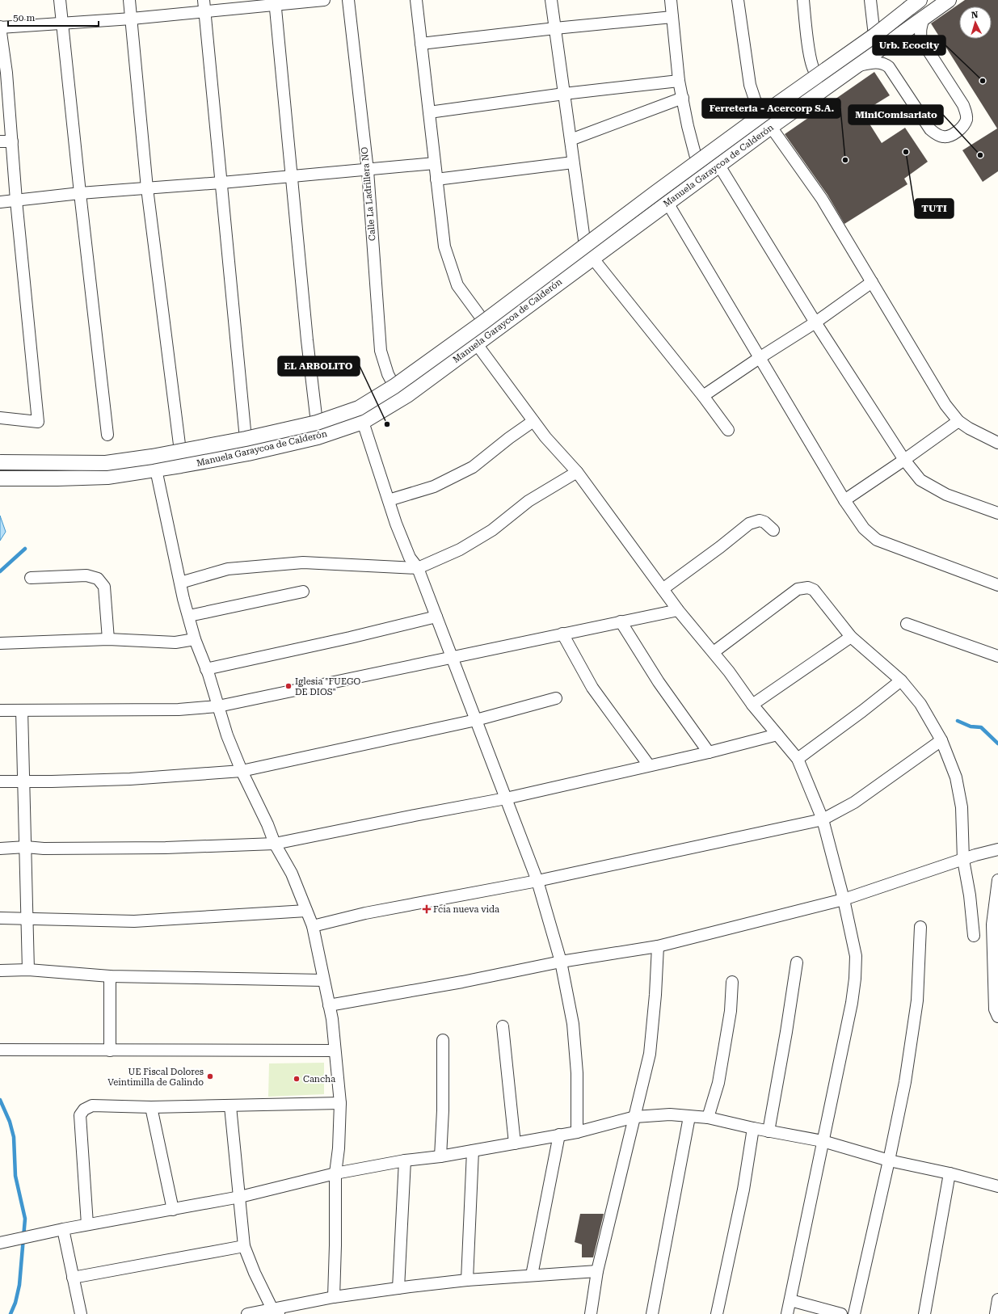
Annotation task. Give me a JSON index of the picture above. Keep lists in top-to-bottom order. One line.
{"streets":{"street":["Manuela Garaycoa de Calderón","Calle La Ladrillera NO"]},"crossings":[["Manuela Garaycoa de Calderón","Calle La Ladrillera NO"]],"places":{"other":["Urb. Ecocity","TUTI","MiniComisariato","Ferreteria - Acercorp S.A.","EL ARBOLITO","Iglesia \"FUEGO DE DIOS\"","UE Fiscal Dolores Veintimilla de Galindo","Cancha"],"health":["Fcia nueva vida"]},"scale_bar":"50 m","north":"top"}
